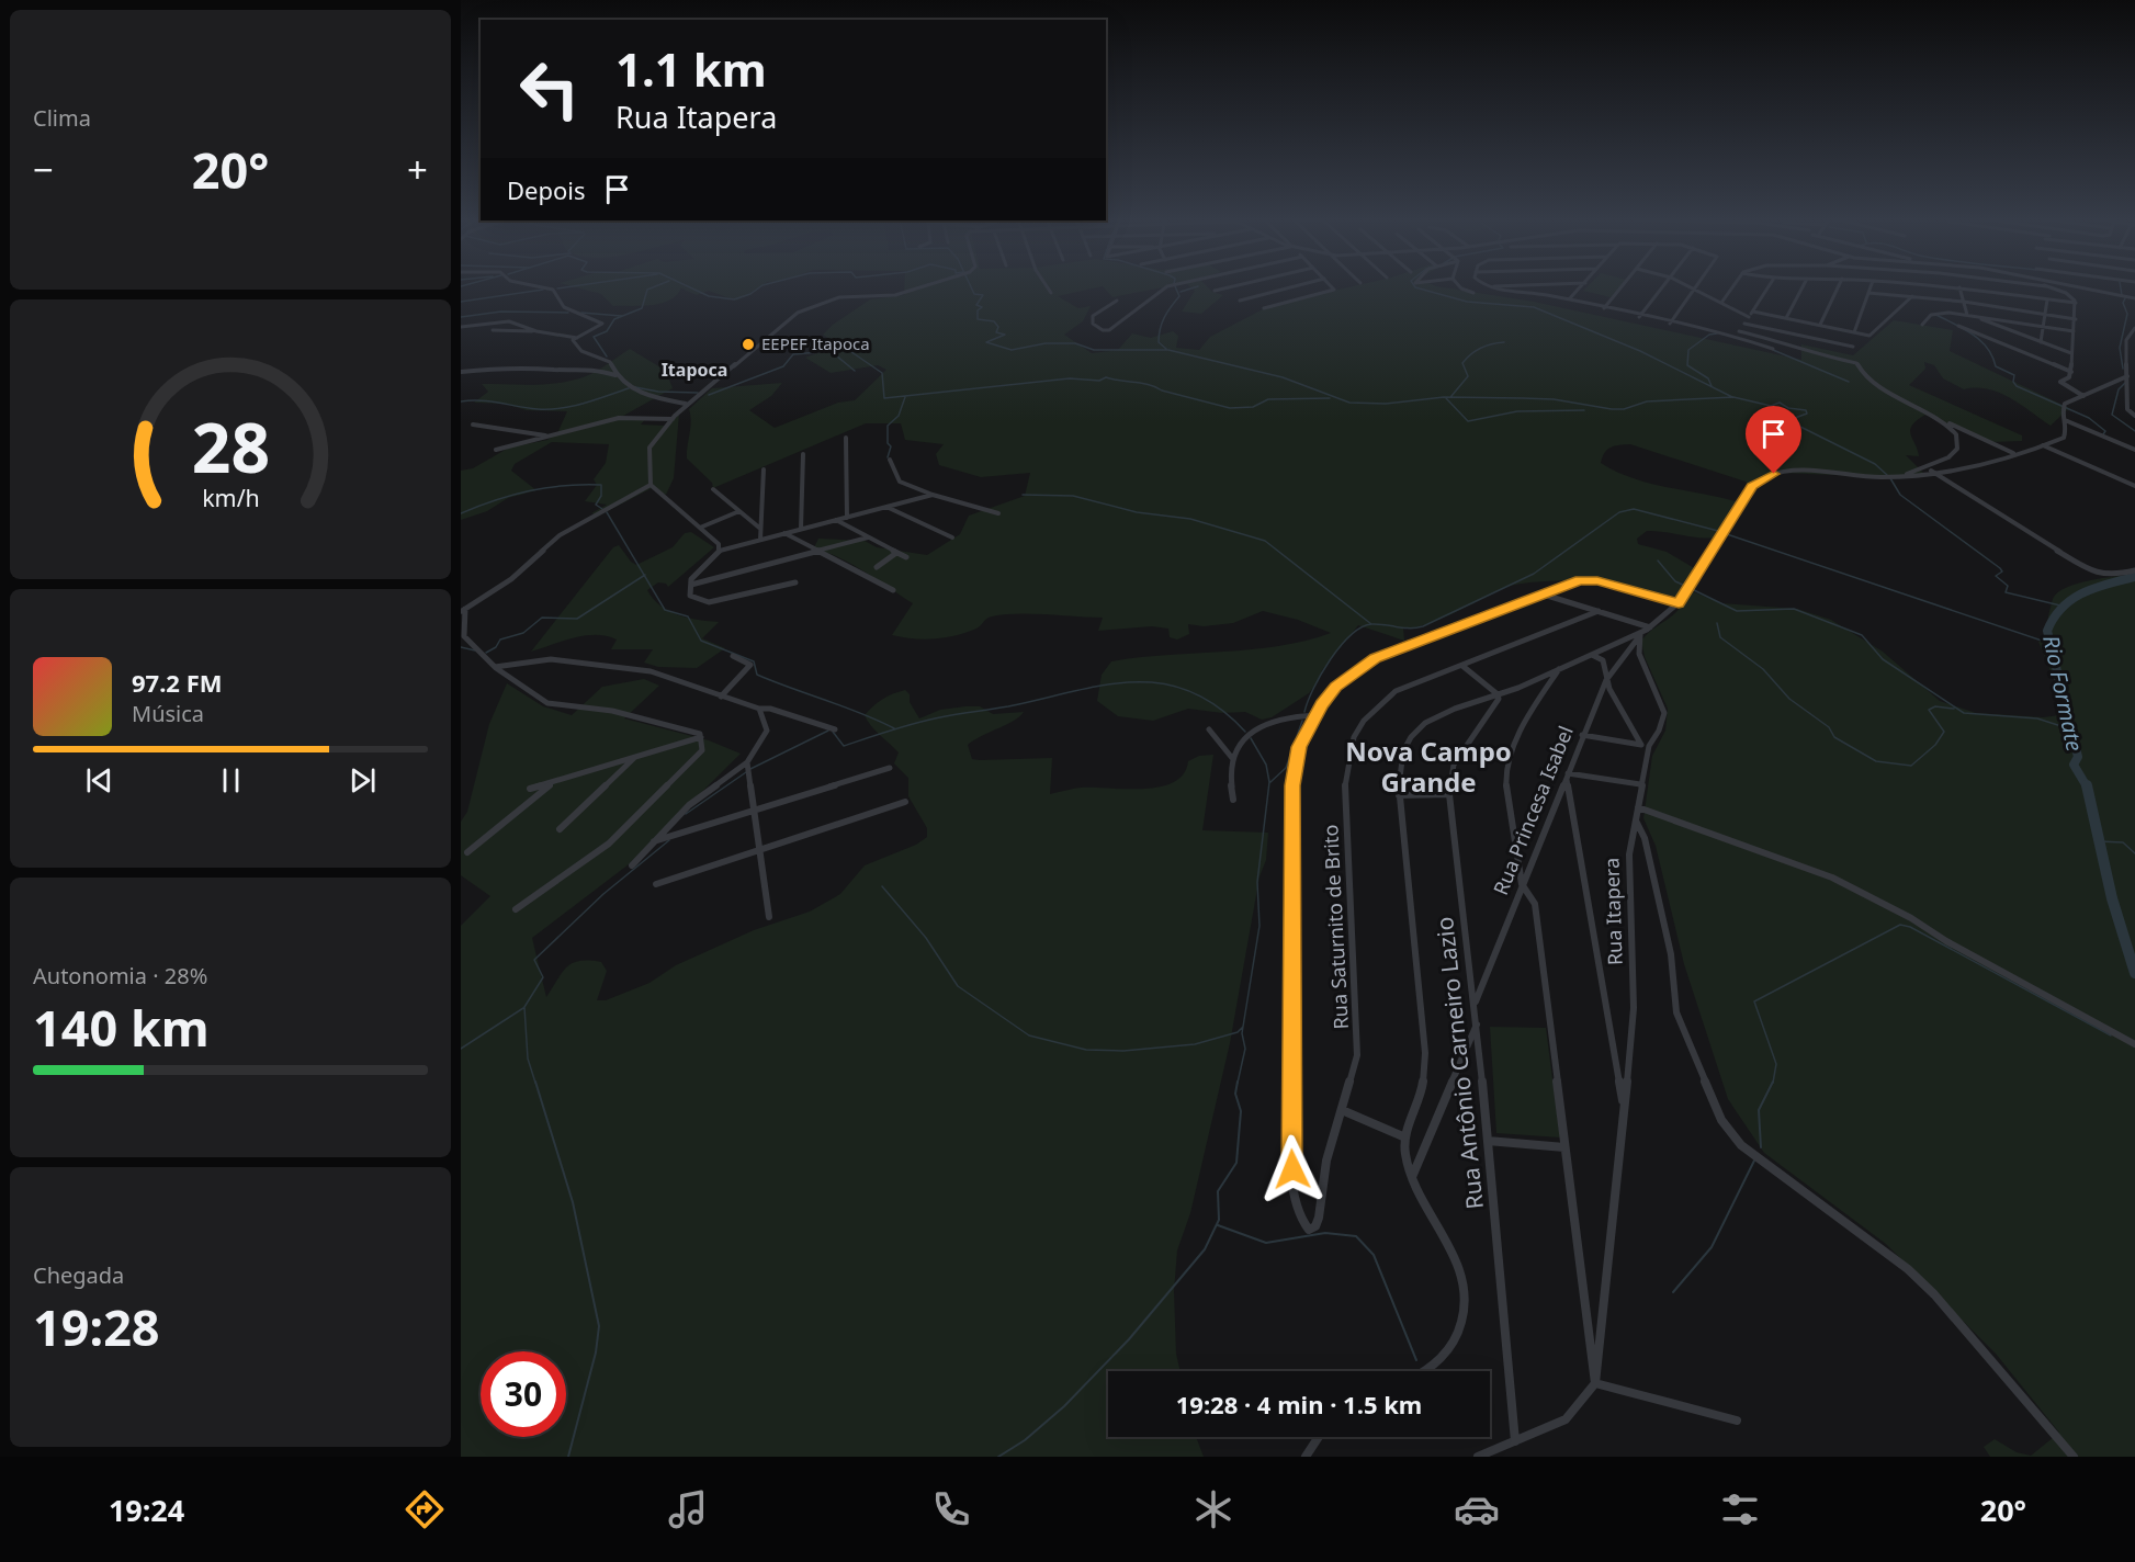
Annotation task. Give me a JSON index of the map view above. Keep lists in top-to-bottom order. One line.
{"streets":{"street":["Rua Princesa Isabel","Rua Itapera","Rua Saturnito de Brito","Rua Antônio Carneiro Lazio"]},"crossings":[["Rua Princesa Isabel","Rua Itapera"],["Rua Princesa Isabel","Rua Antônio Carneiro Lazio"]],"districts":["Itapoca","Nova Campo Grande"],"water":["Rio Formate"],"places":["EEPEF Itapoca"],"page":{"tile":["Clima",["Autonomia · 28%","140 km"],["Chegada","19:28"]],"turn":["1.1 km","Rua Itapera"],"heat":["−","20°","+"],"then":"Depois","song":["97.2 FM","Música"],"limit":"30","trip":"19:28 · 4 min · 1.5 km","tabs":["19:24","20°"],"gauge":["28","km/h"]}}
